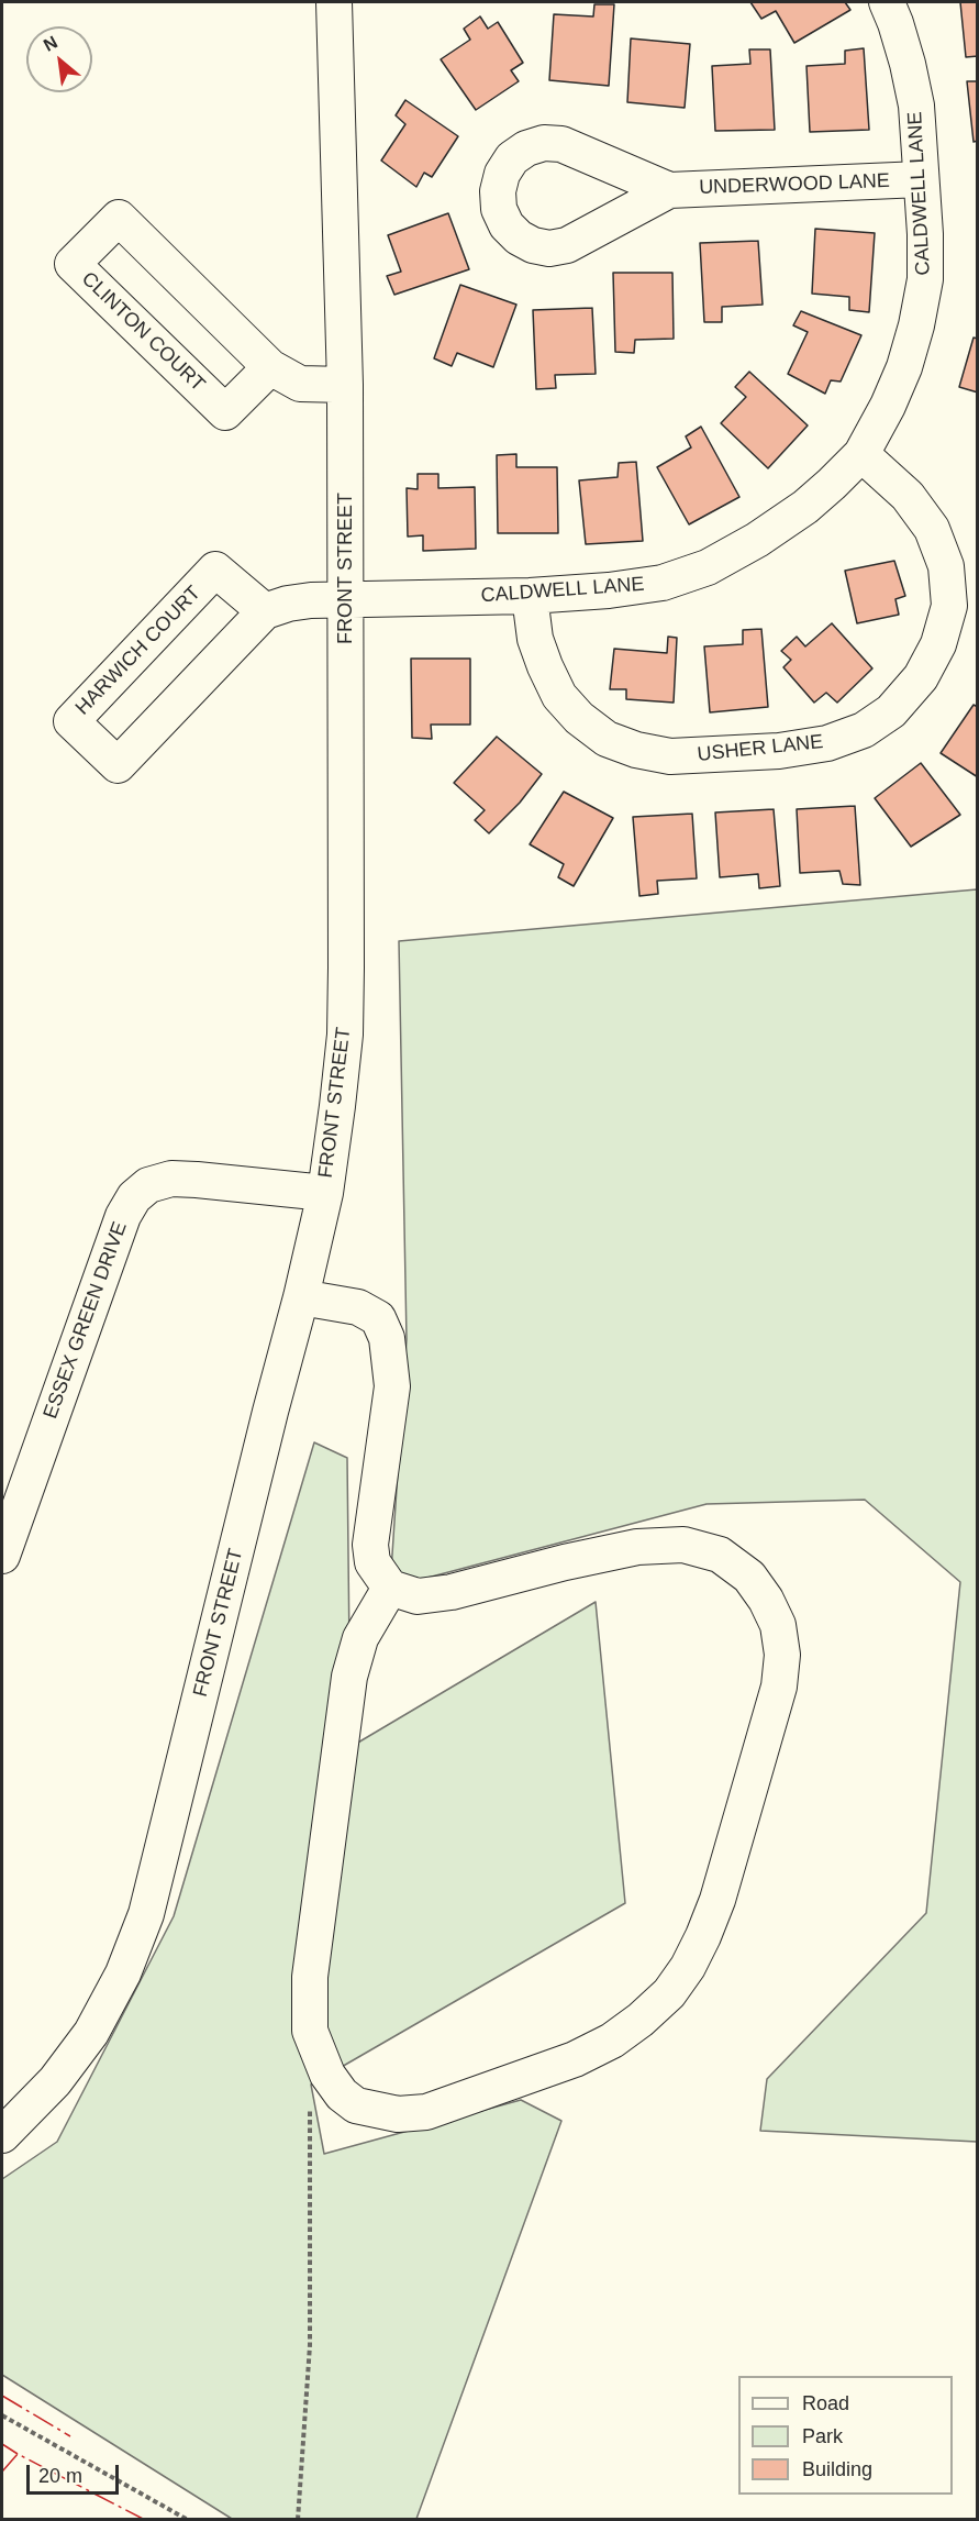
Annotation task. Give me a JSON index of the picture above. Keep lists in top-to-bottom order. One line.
{"streets":{"street":["UNDERWOOD LANE","CALDWELL LANE","CLINTON COURT","FRONT STREET","HARWICH COURT","USHER LANE","ESSEX GREEN DRIVE"]},"crossings":[["UNDERWOOD LANE","CALDWELL LANE"],["CALDWELL LANE","FRONT STREET"],["CALDWELL LANE","USHER LANE"],["CLINTON COURT","FRONT STREET"],["FRONT STREET","ESSEX GREEN DRIVE"]],"legend":["Road","Park","Building"],"scale_bar":"20 m","north":"top left"}
